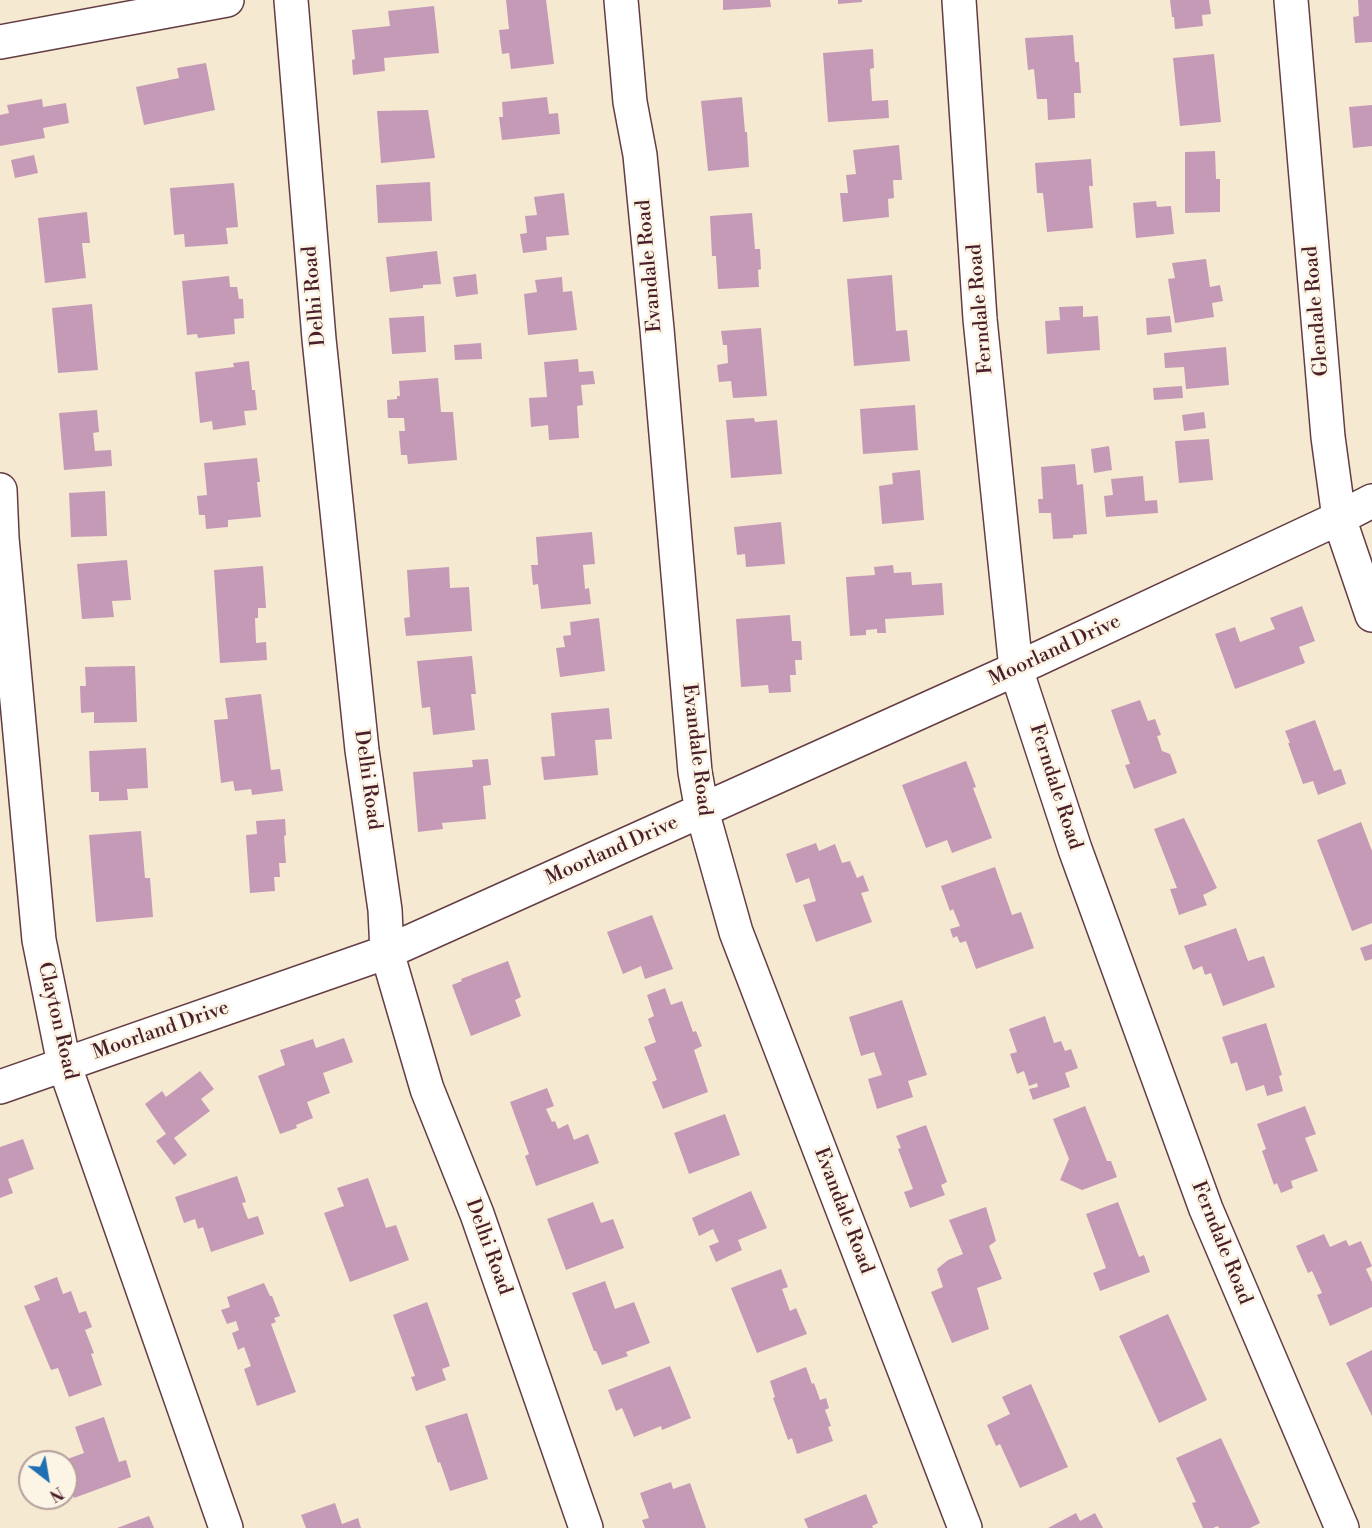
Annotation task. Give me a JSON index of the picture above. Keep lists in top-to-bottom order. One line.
{"streets":{"street":["Evandale Road","Delhi Road","Ferndale Road","Glendale Road","Moorland Drive","Clayton Road"]},"crossings":[["Evandale Road","Moorland Drive"],["Delhi Road","Moorland Drive"],["Ferndale Road","Moorland Drive"],["Glendale Road","Moorland Drive"],["Moorland Drive","Clayton Road"]],"north":"bottom right"}
